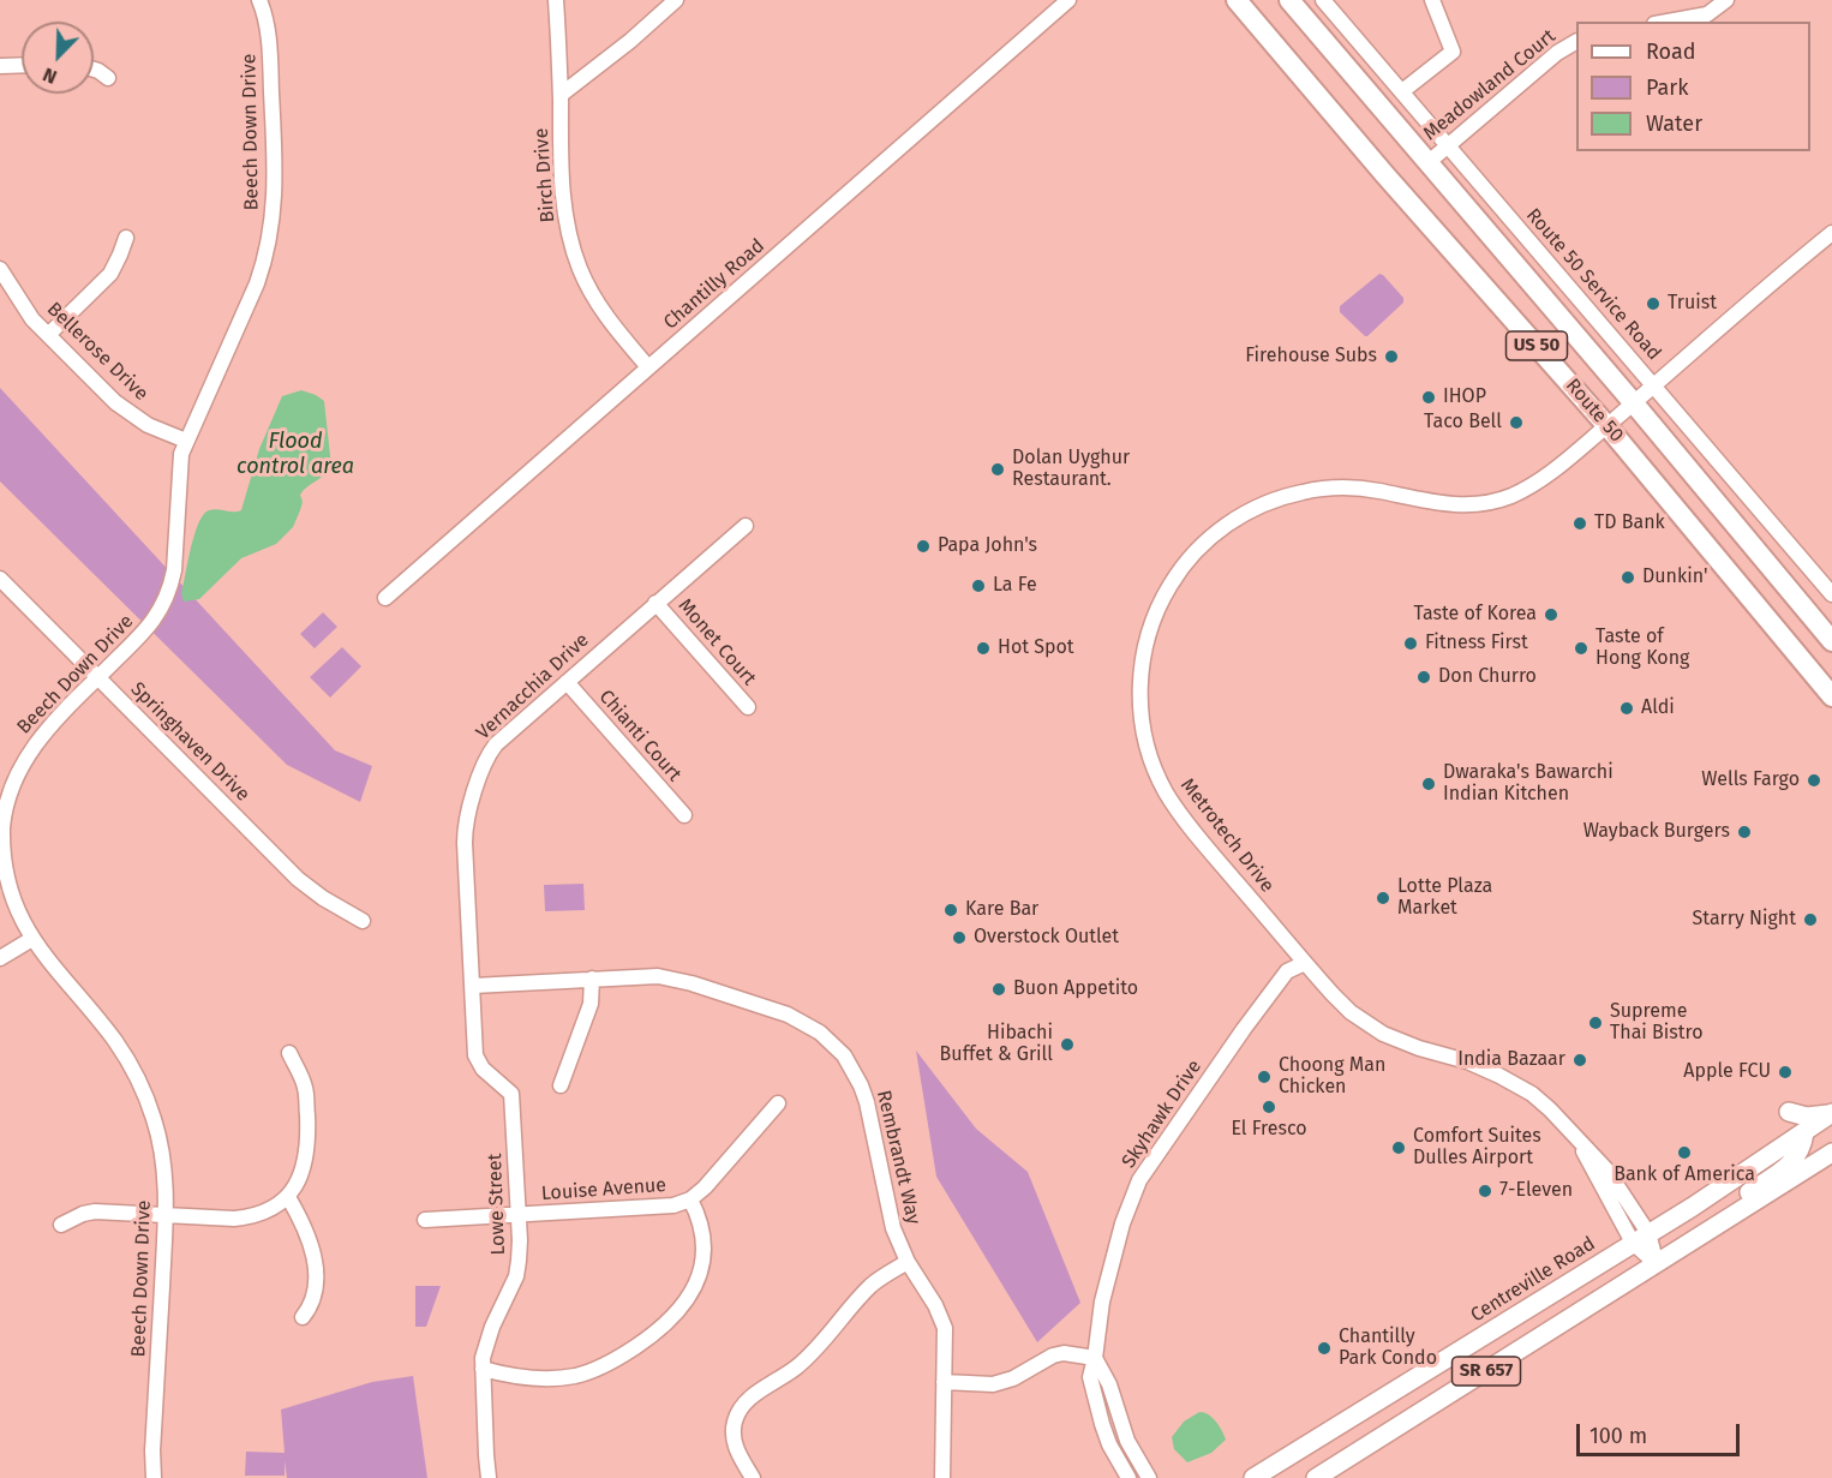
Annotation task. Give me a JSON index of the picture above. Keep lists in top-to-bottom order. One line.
{"streets":{"highway":["US 50","Route 50"],"main road":["Centreville Road","SR 657"],"street":["Meadowland Court","Beech Down Drive","Birch Drive","Chantilly Road","Route 50 Service Road","Bellerose Drive","Monet Court","Vernacchia Drive","Chianti Court","Springhaven Drive","Metrotech Drive","Skyhawk Drive","Rembrandt Way","Louise Avenue","Lowe Street"]},"crossings":[["Meadowland Court","Route 50 Service Road"],["Meadowland Court","Route 50"],["Beech Down Drive","Bellerose Drive"],["Beech Down Drive","Springhaven Drive"],["Birch Drive","Chantilly Road"],["Route 50 Service Road","Metrotech Drive"],["Route 50","Metrotech Drive"],["Monet Court","Vernacchia Drive"],["Vernacchia Drive","Chianti Court"],["Vernacchia Drive","Rembrandt Way"],["Vernacchia Drive","Lowe Street"],["Metrotech Drive","Skyhawk Drive"],["Metrotech Drive","Centreville Road"],["Metrotech Drive","SR 657"],["Louise Avenue","Lowe Street"]],"water":["Flood control area"],"places":["Truist","Firehouse Subs","IHOP","Taco Bell","Dolan Uyghur Restaurant.","TD Bank","Papa John's","Dunkin'","La Fe","Taste of Korea","Fitness First","Hot Spot","Taste of Hong Kong","Don Churro","Aldi","Wells Fargo","Dwaraka's Bawarchi Indian Kitchen","Wayback Burgers","Lotte Plaza Market","Kare Bar","Starry Night","Overstock Outlet","Buon Appetito","Supreme Thai Bistro","Hibachi Buffet & Grill","India Bazaar","Apple FCU","Choong Man Chicken","El Fresco","Comfort Suites Dulles Airport","Bank of America","7-Eleven","Chantilly Park Condo"],"legend":["Road","Park","Water"],"scale_bar":"100 m","north":"bottom left"}
